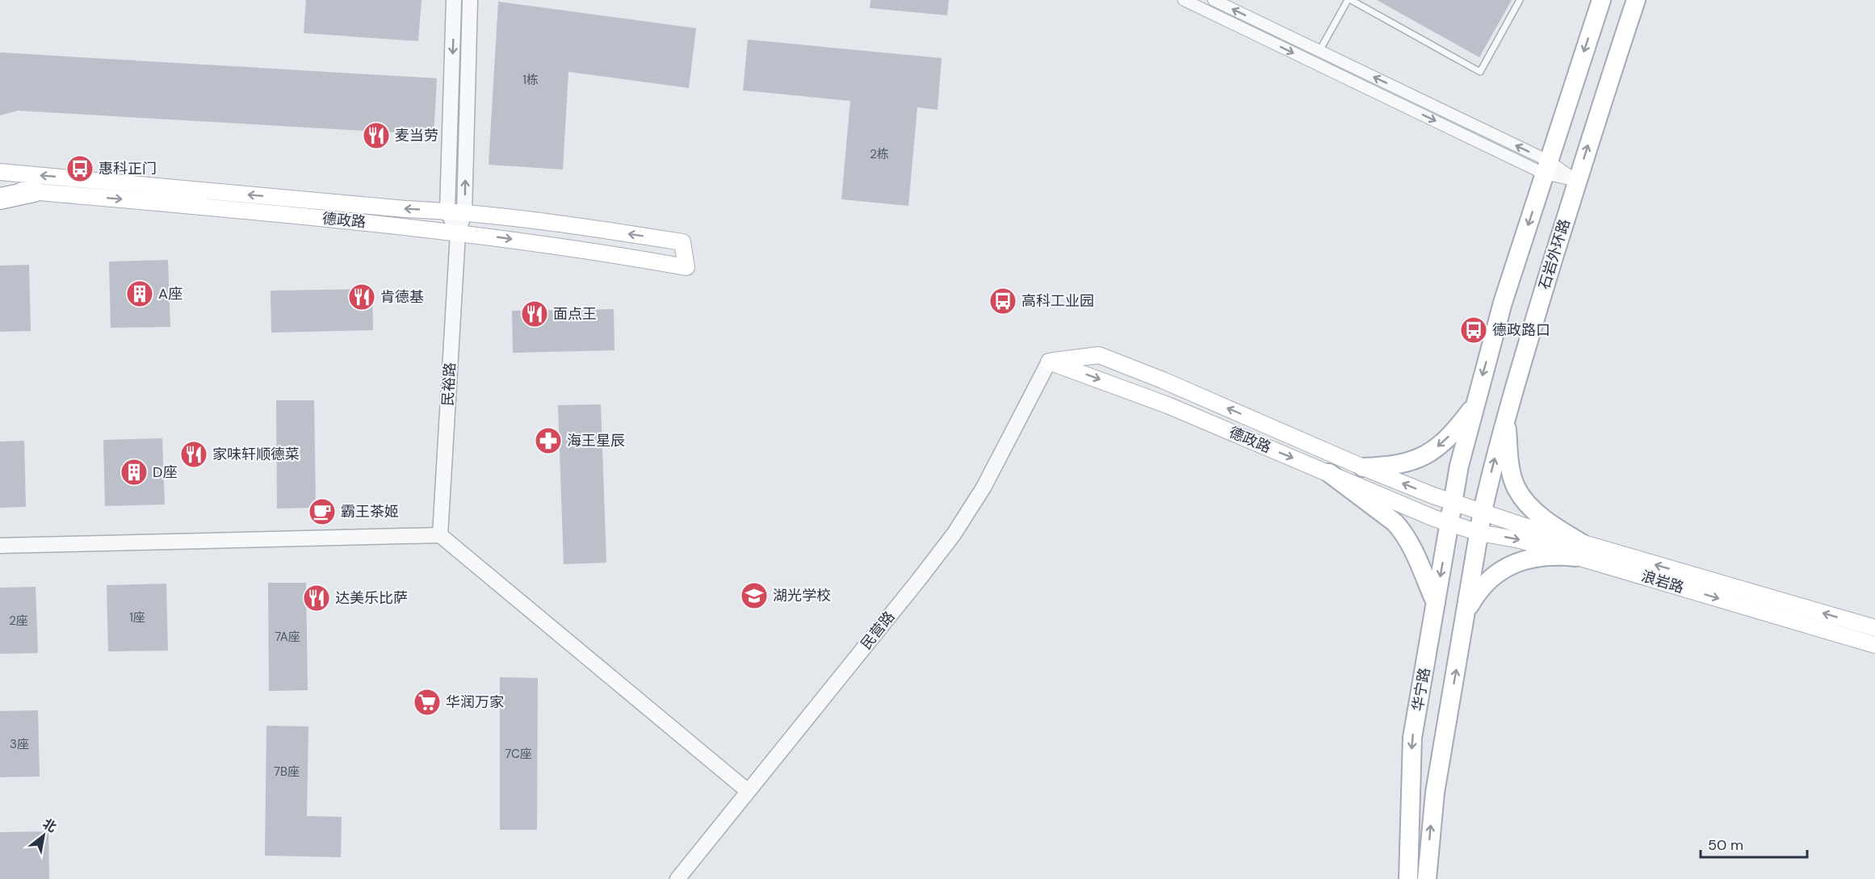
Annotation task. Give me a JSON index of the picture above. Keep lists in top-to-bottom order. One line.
{"streets":{"main road":["德政路","石岩外环路","浪岩路","华宁路"],"street":["民裕路","民营路"]},"crossings":[["德政路","民裕路"],["德政路","浪岩路"],["德政路","民营路"],["德政路","华宁路"],["石岩外环路","浪岩路"],["浪岩路","华宁路"]],"places":{"restaurant":["麦当劳","肯德基","面点王","家味轩顺德菜","达美乐比萨"],"bus stop":["惠科正门","高科工业园","德政路口"],"building":["A座","D座"],"pharmacy":["海王星辰"],"cafe":["霸王茶姬"],"school or university":["湖光学校"],"supermarket":["华润万家"]},"house_numbers":["1栋","2栋","1座","2座","7A座","3座","7C座","7B座"],"scale_bar":"50 m","north":"top right"}
